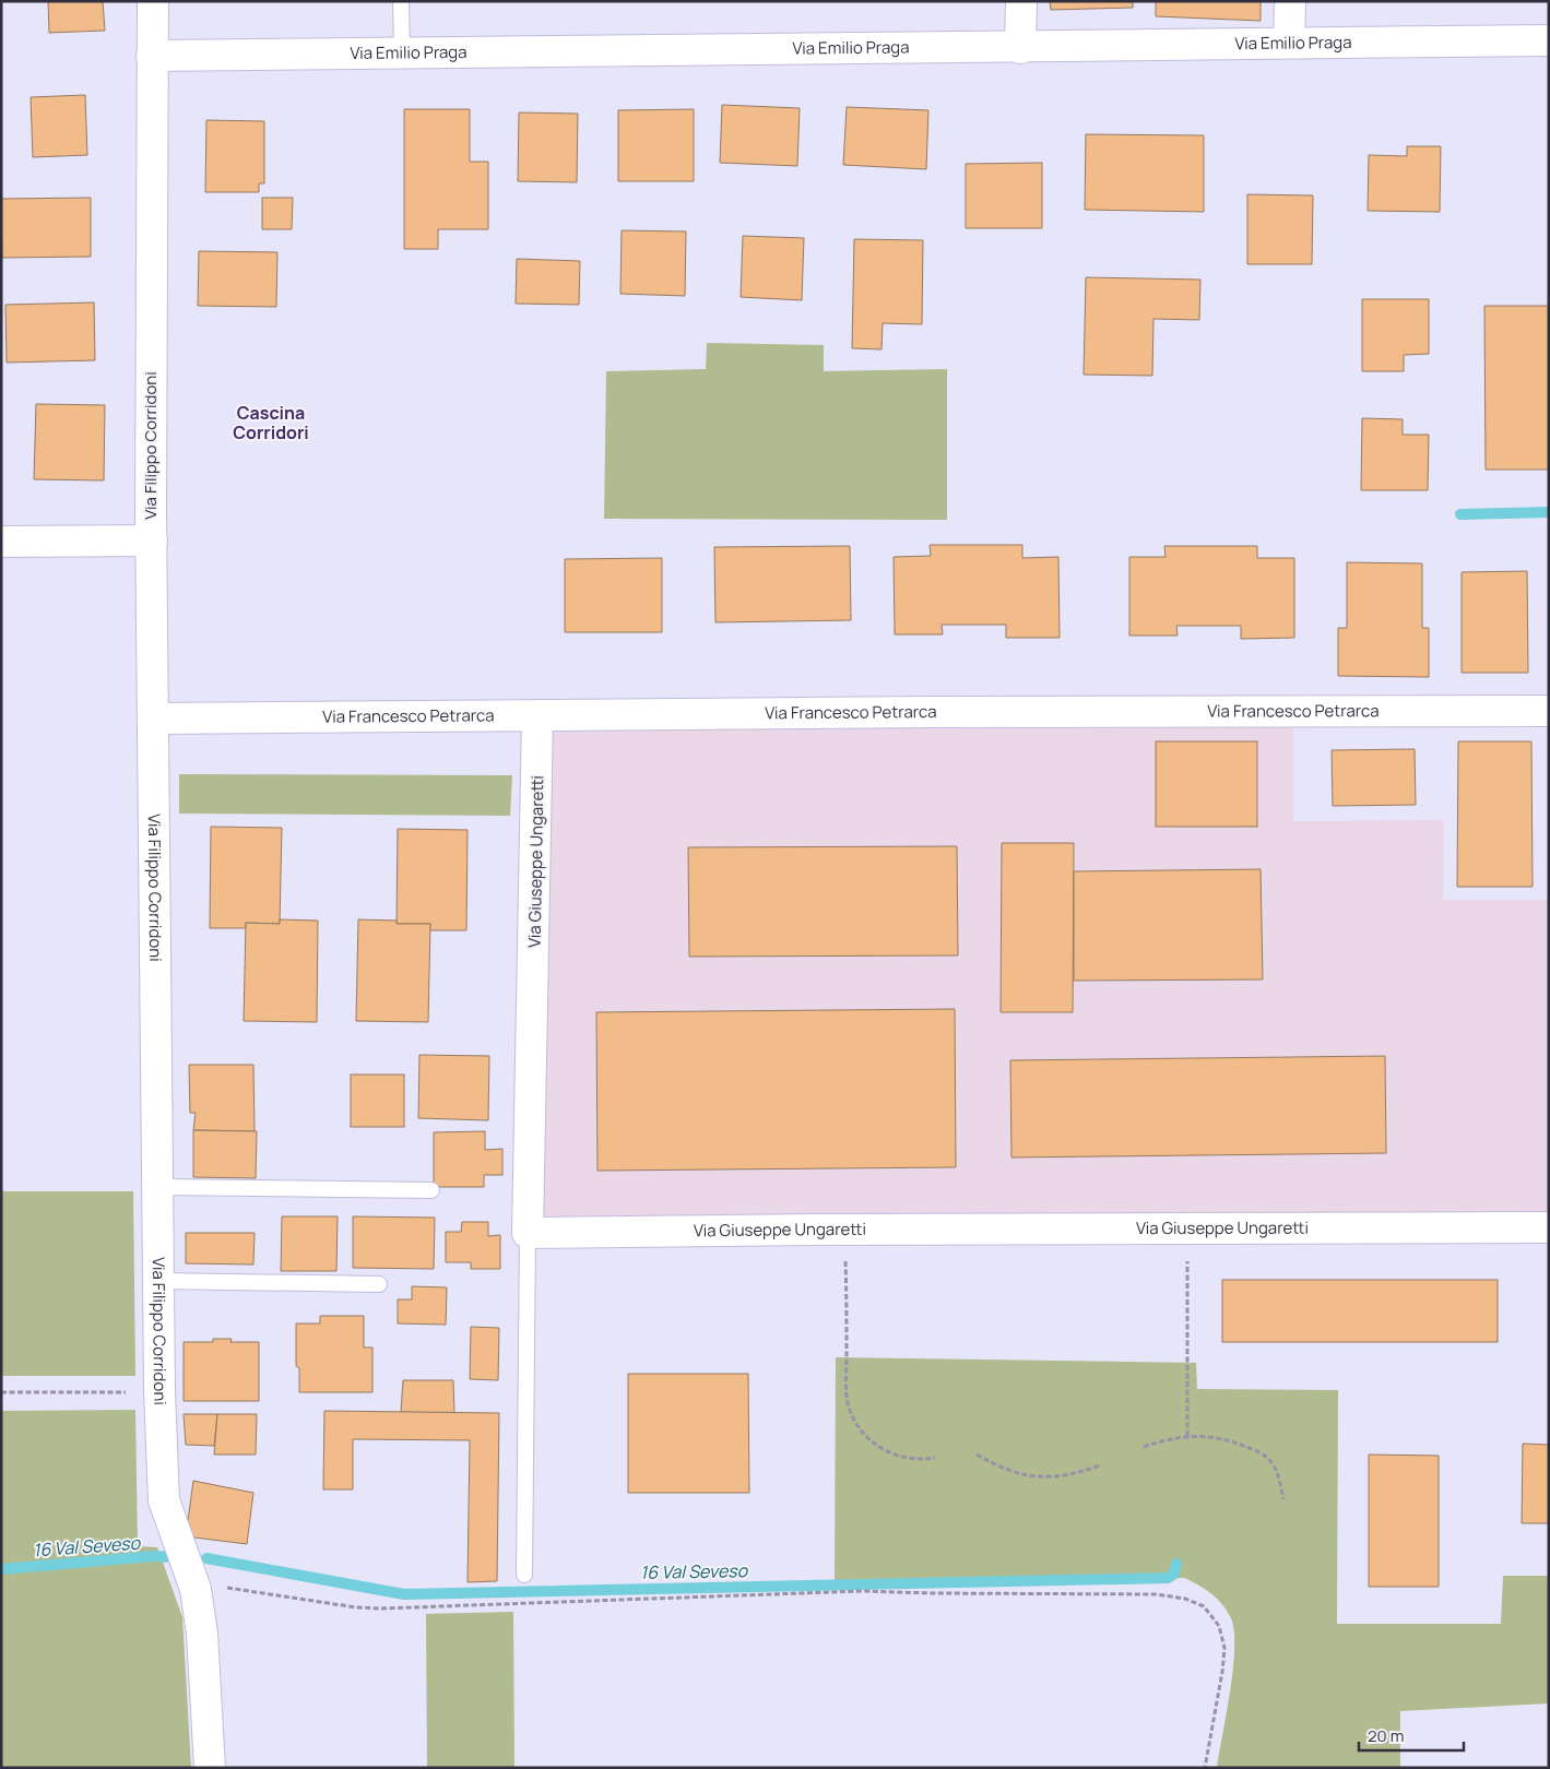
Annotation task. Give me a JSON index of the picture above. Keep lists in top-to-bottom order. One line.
{"streets":{"street":["Via Emilio Praga","Via Filippo Corridoni","Via Francesco Petrarca","Via Giuseppe Ungaretti"]},"crossings":[["Via Emilio Praga","Via Filippo Corridoni"],["Via Filippo Corridoni","Via Francesco Petrarca"],["Via Francesco Petrarca","Via Giuseppe Ungaretti"]],"districts":["Cascina Corridori"],"water":["16 Val Seveso"],"scale_bar":"20 m"}
